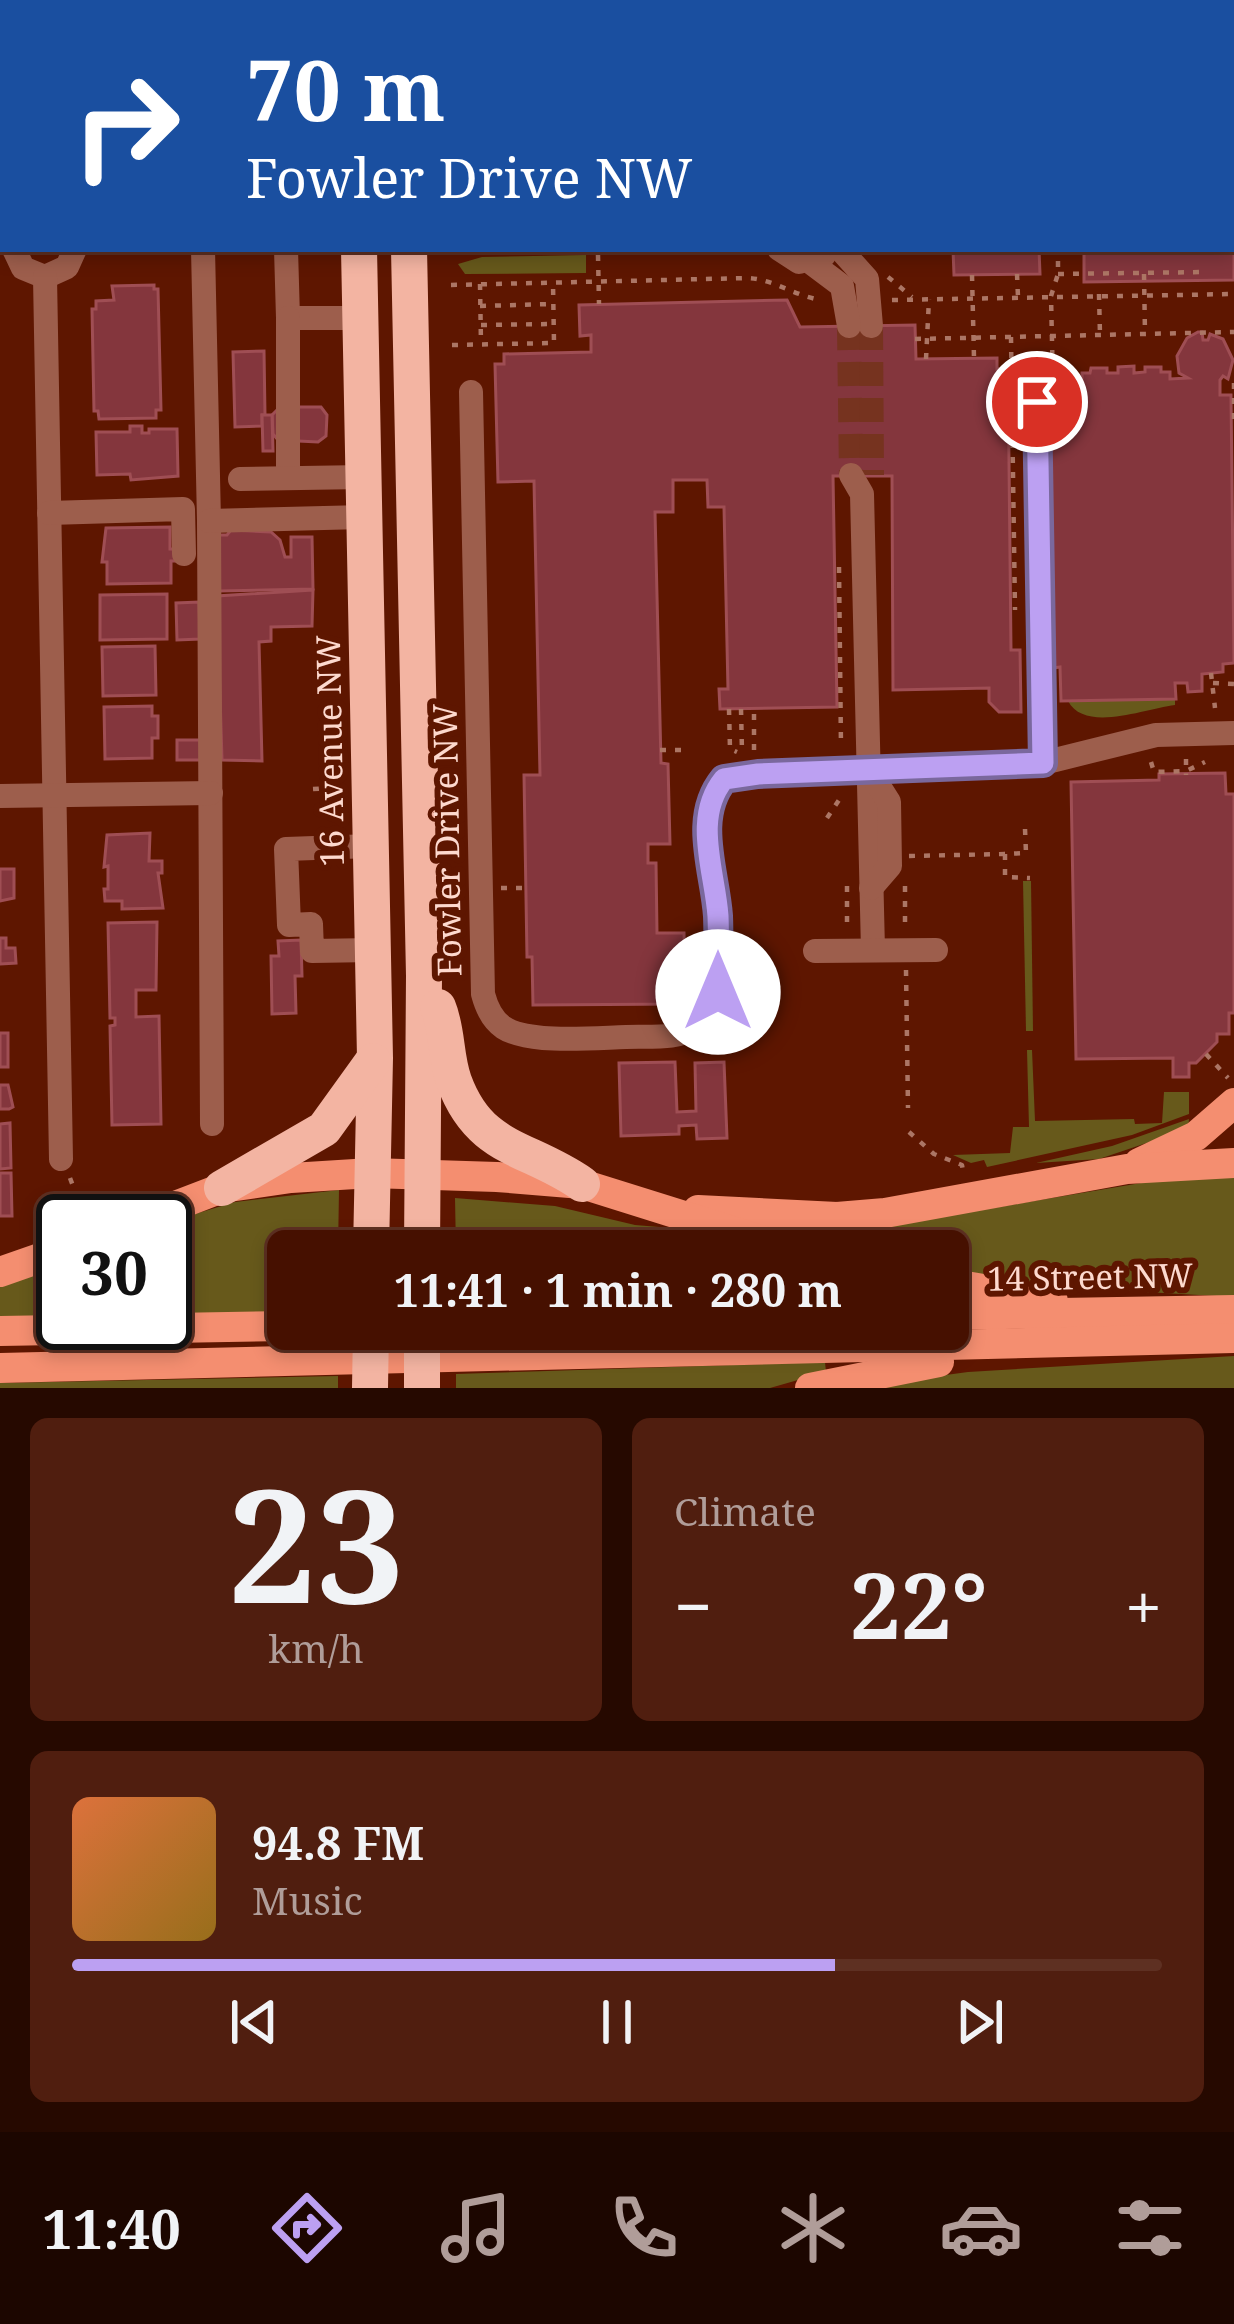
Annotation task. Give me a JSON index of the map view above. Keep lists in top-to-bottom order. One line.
{"streets":{"highway":["16 Avenue NW"],"main road":["14 Street NW"],"street":["Fowler Drive NW"]},"page":{"turn":["70 m","Fowler Drive NW"],"limit":"30","trip":"11:41 · 1 min · 280 m","tile":[["23","km/h"],"Climate"],"heat":["−","22°","+"],"song":["94.8 FM","Music"],"tabs":"11:40"}}
